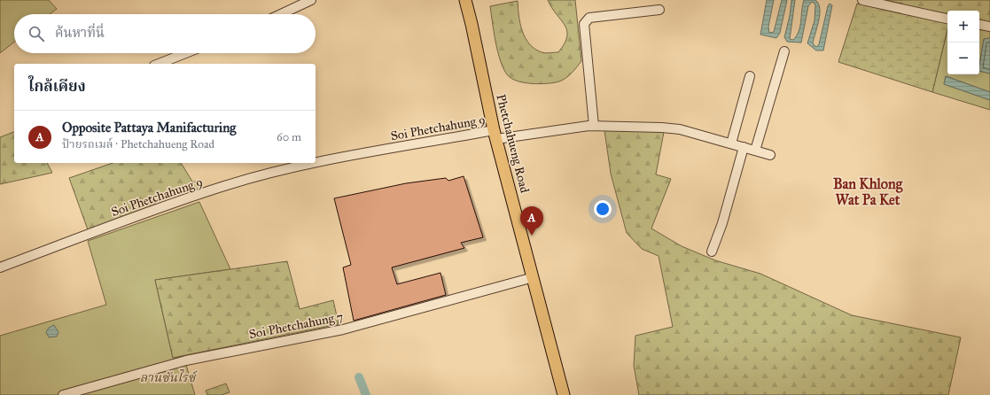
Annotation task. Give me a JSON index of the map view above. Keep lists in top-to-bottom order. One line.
{"streets":{"main road":["Phetchahueng Road"],"street":["Soi Phetchahung 9","Soi Phetchahung 7"]},"crossings":[["Soi Phetchahung 9","Phetchahueng Road"],["Phetchahueng Road","Soi Phetchahung 7"]],"districts":["Ban Khlong Wat Pa Ket"],"parks":["ลานซันไรซ์"],"page":{"map_buttons":["+","−"],"search":"ค้นหาที่นี่","heading":"ใกล้เคียง","list":[{"mark":"A","name":"Opposite Pattaya Manifacturing","note":"ป้ายรถเมล์ · Phetchahueng Road","value":"60 m"}],"pins":"A"}}
